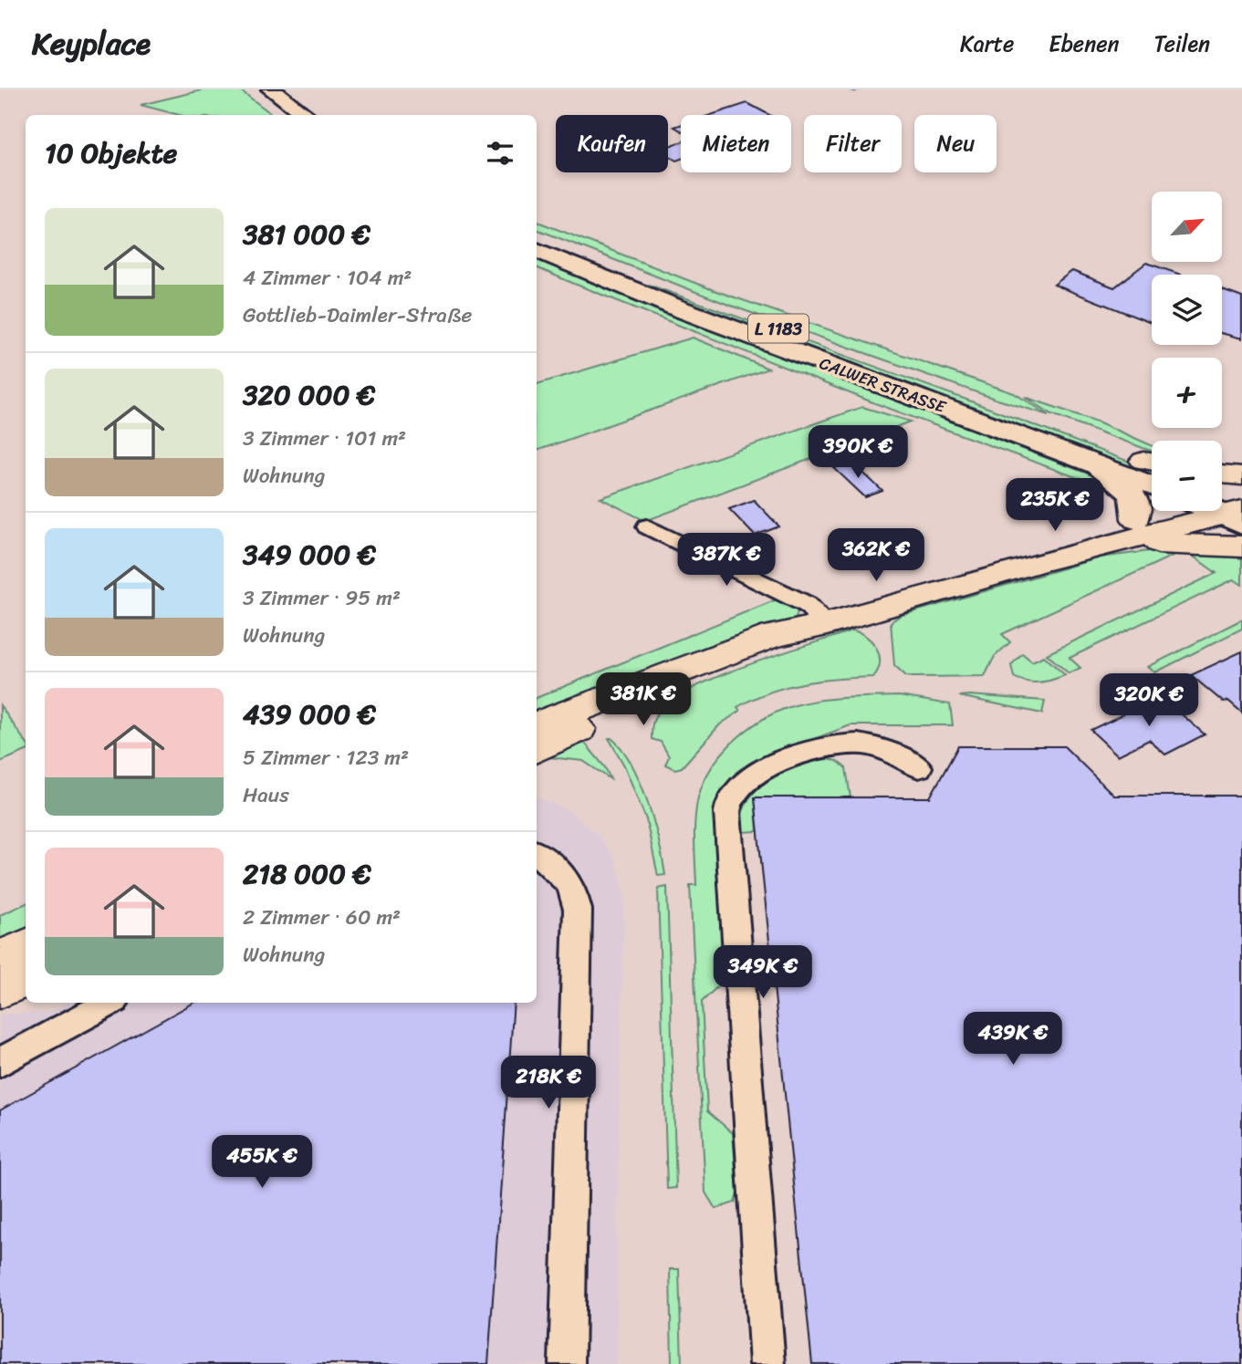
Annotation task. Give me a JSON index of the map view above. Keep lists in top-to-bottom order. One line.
{"streets":{"main road":["L 1183","CALWER STRASSE"]},"north":"top right","page":{"header":"Keyplace","nav":["Karte","Ebenen","Teilen"],"chip":["Kaufen","Mieten","Filter","Neu"],"heading":"10 Objekte","map_buttons":["+","−"],"list":[{"name":"381 000 €","note":"4 Zimmer · 104 m² · Gottlieb-Daimler-Straße"},{"name":"320 000 €","note":"3 Zimmer · 101 m² · Wohnung"},{"name":"349 000 €","note":"3 Zimmer · 95 m² · Wohnung"},{"name":"439 000 €","note":"5 Zimmer · 123 m² · Haus"},{"name":"218 000 €","note":"2 Zimmer · 60 m² · Wohnung"}],"price":["390K €","235K €","362K €","387K €","381K €","320K €","349K €","439K €","218K €","455K €"]}}
